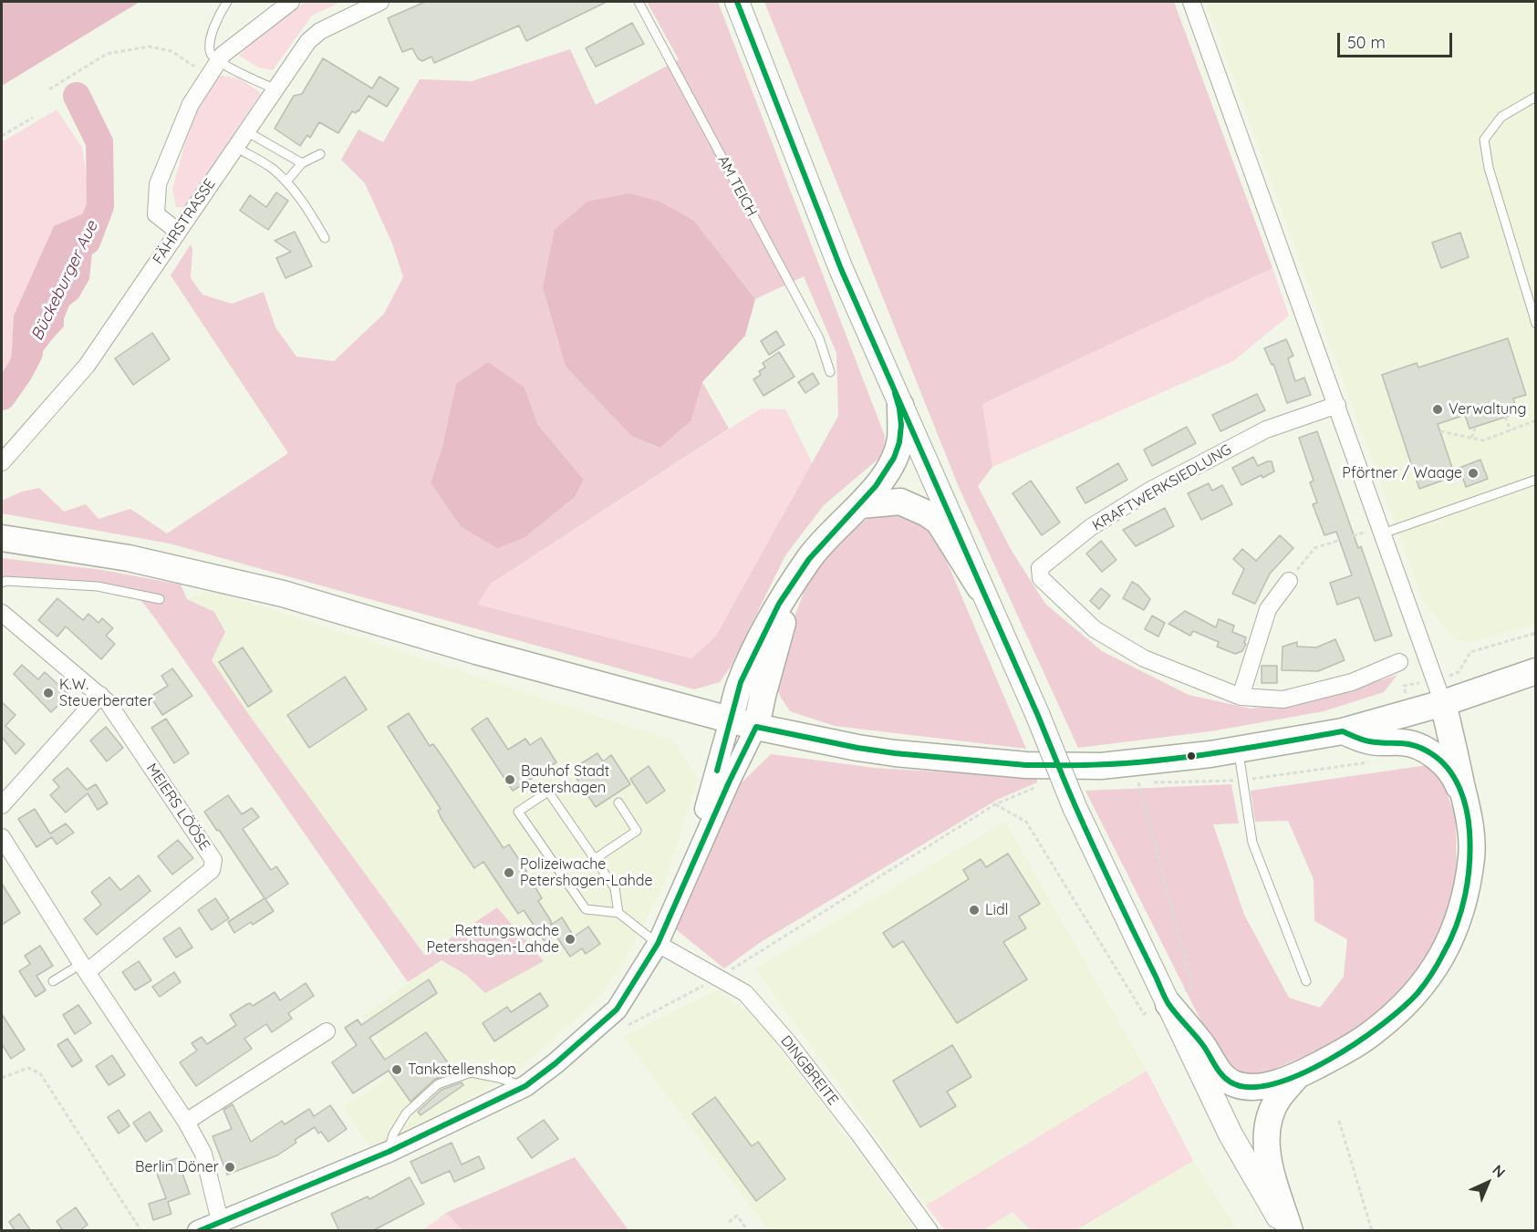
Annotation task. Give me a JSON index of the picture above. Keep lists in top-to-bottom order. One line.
{"streets":{"street":["FÄHRSTRASSE","KRAFTWERKSIEDLUNG","MEIERS LÖÖSE","DINGBREITE"],"lane":["AM TEICH"]},"water":["Bückeburger Aue"],"places":["Verwaltung","Pförtner / Waage","K.W. Steuerberater","Bauhof Stadt Petershagen","Polizeiwache Petershagen-Lahde","Lidl","Rettungswache Petershagen-Lahde","Tankstellenshop","Berlin Döner"],"scale_bar":"50 m","north":"top right"}
